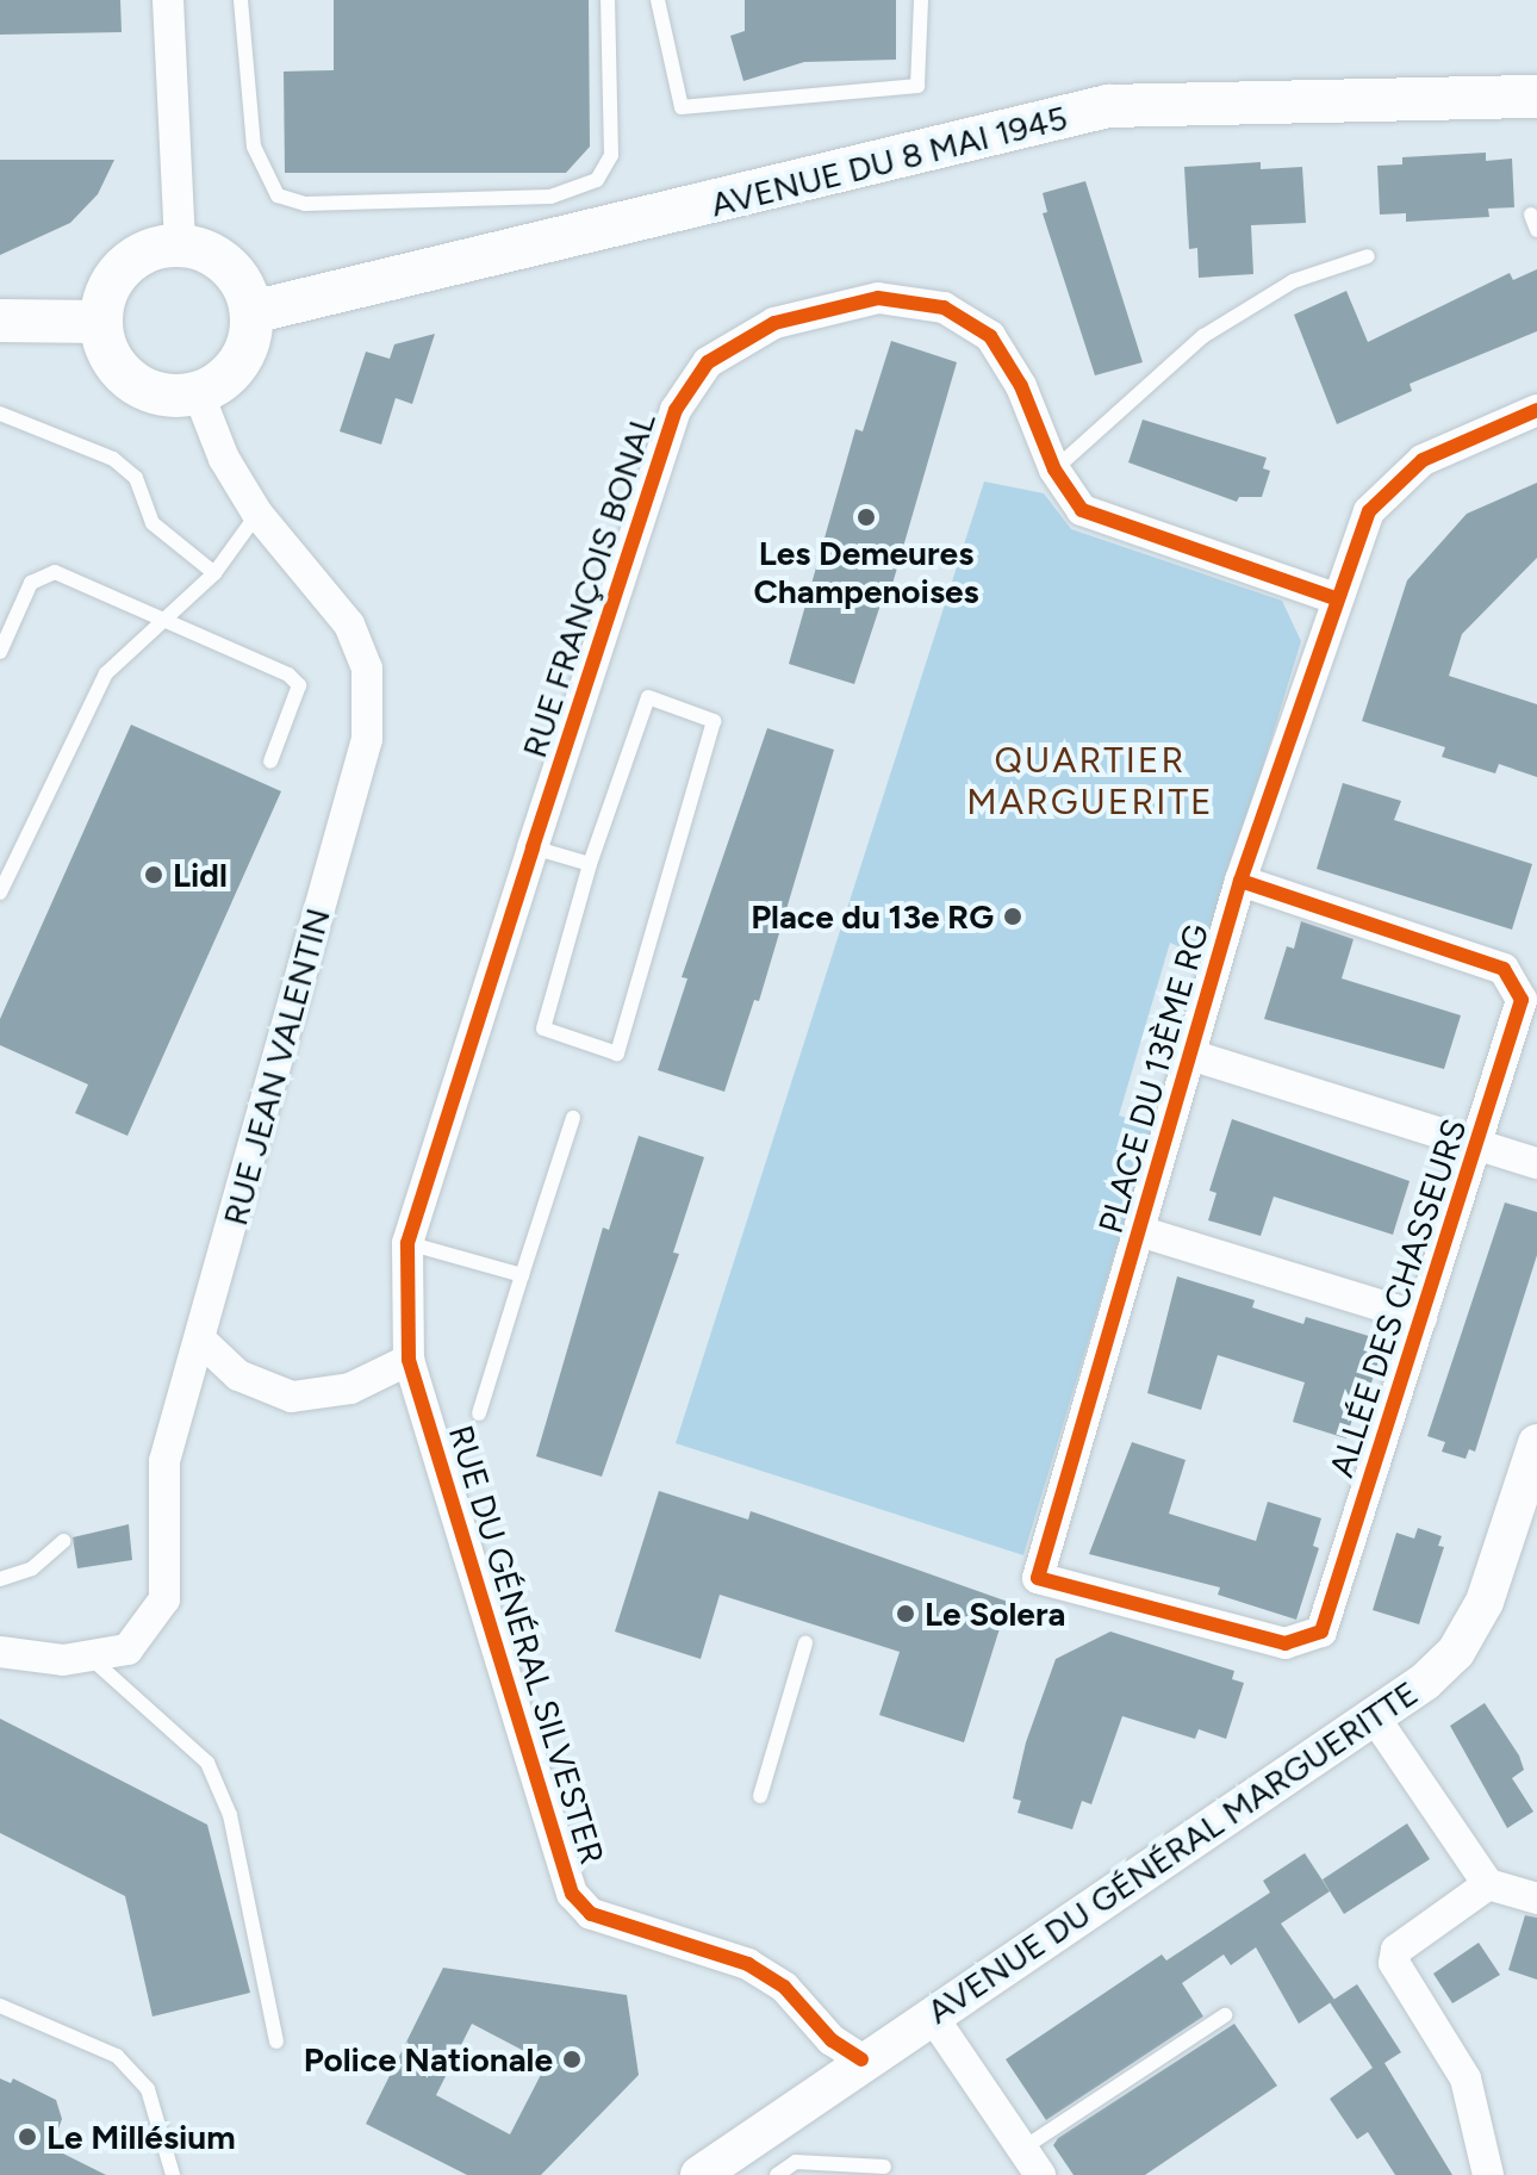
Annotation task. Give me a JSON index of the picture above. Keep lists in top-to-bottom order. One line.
{"streets":{"main road":["AVENUE DU 8 MAI 1945"],"street":["RUE FRANÇOIS BONAL","RUE JEAN VALENTIN","PLACE DU 13ÈME RG","ALLÉE DES CHASSEURS","RUE DU GÉNÉRAL SILVESTER","AVENUE DU GÉNÉRAL MARGUERITTE"]},"crossings":[["AVENUE DU 8 MAI 1945","RUE JEAN VALENTIN"],["RUE FRANÇOIS BONAL","PLACE DU 13ÈME RG"],["RUE FRANÇOIS BONAL","RUE DU GÉNÉRAL SILVESTER"],["PLACE DU 13ÈME RG","ALLÉE DES CHASSEURS"],["RUE DU GÉNÉRAL SILVESTER","AVENUE DU GÉNÉRAL MARGUERITTE"]],"districts":["QUARTIER MARGUERITE"],"places":["Les Demeures Champenoises","Lidl","Place du 13e RG","Le Solera","Police Nationale","Le Millésium"]}
